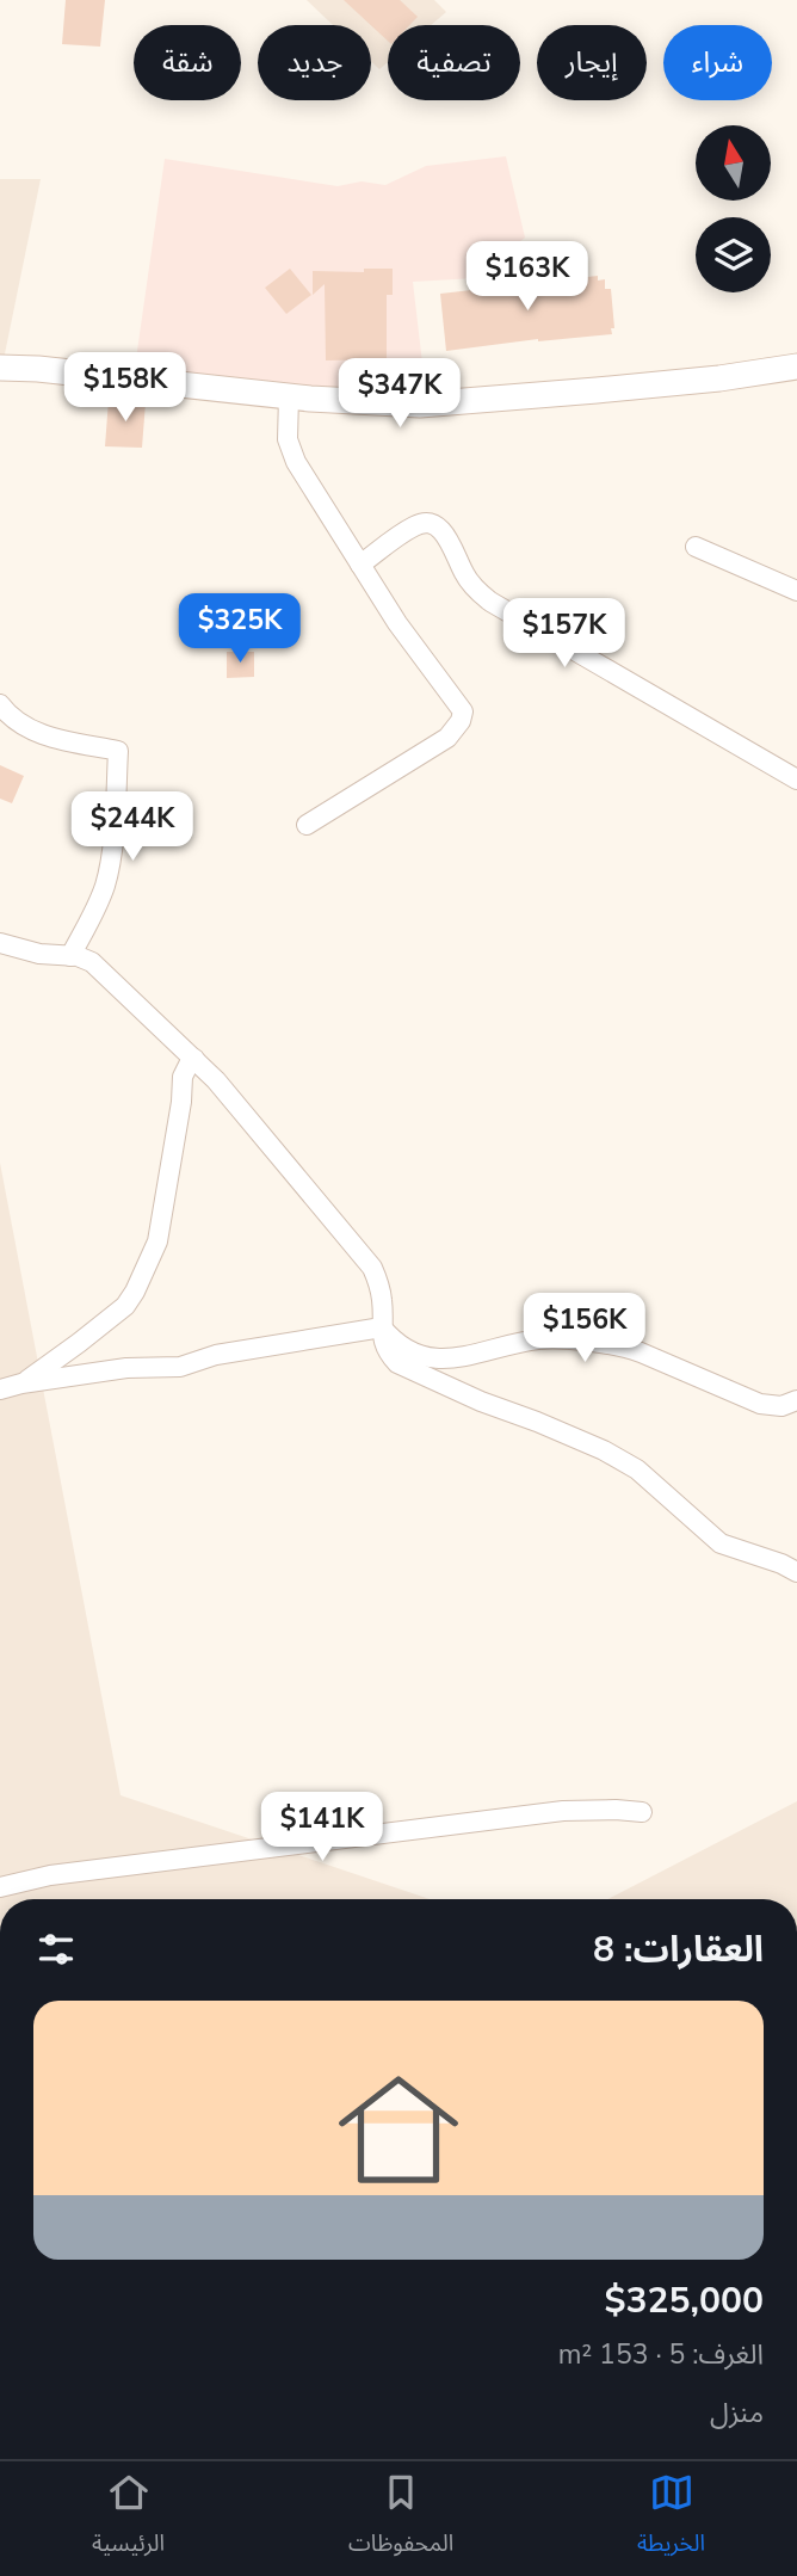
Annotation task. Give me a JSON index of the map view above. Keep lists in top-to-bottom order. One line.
{"north":"top","page":{"chip":["شراء","إيجار","تصفية","جديد","شقة"],"price":["$163K","$158K","$347K","$325K","$157K","$244K","$156K","$141K"],"heading":"العقارات: 8","list":[{"name":"$325,000","note":"الغرف: 5 · 153 m² · منزل"}],"tabs":["الخريطة","المحفوظات","الرئيسية"]}}
